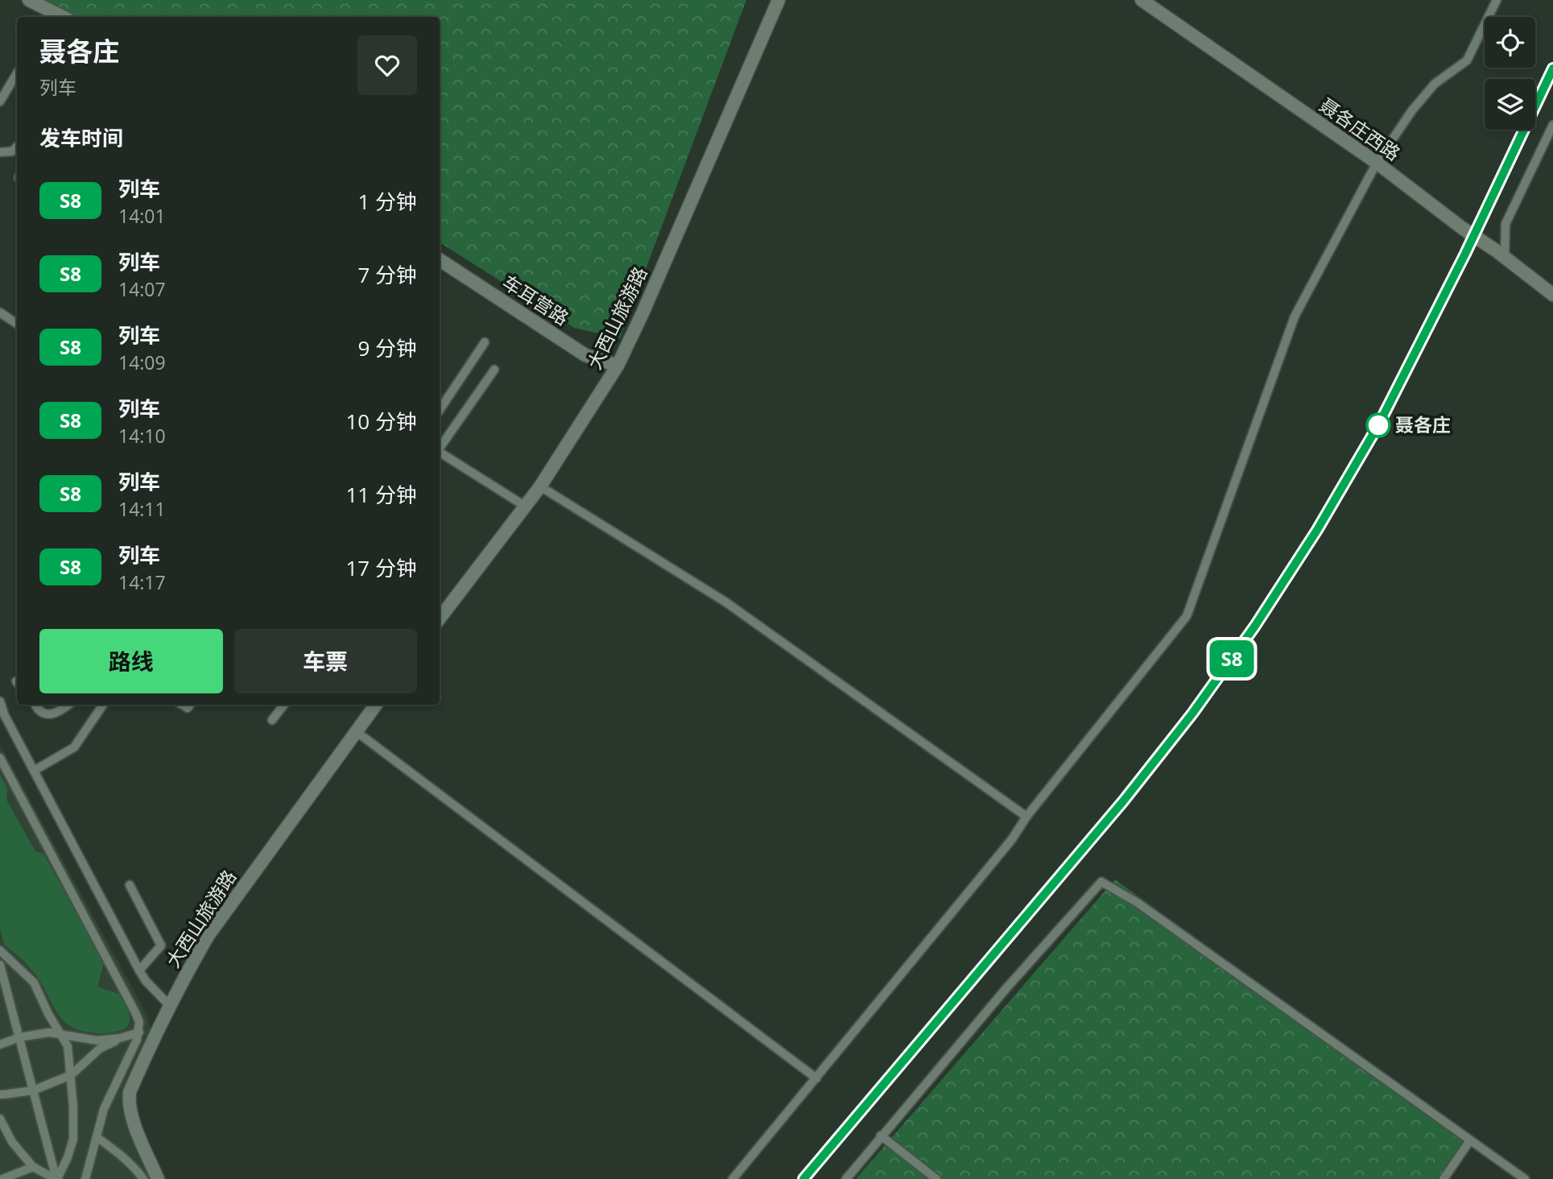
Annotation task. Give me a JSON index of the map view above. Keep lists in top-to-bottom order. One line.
{"streets":{"street":["聂各庄西路","车耳营路","大西山旅游路"]},"crossings":[["车耳营路","大西山旅游路"]],"places":["聂各庄"],"page":{"on_map":"S8","heading":[["聂各庄","列车"],"发车时间"],"list":[{"mark":"S8","name":"列车","note":"14:01","value":"1 分钟"},{"mark":"S8","name":"列车","note":"14:07","value":"7 分钟"},{"mark":"S8","name":"列车","note":"14:09","value":"9 分钟"},{"mark":"S8","name":"列车","note":"14:10","value":"10 分钟"},{"mark":"S8","name":"列车","note":"14:11","value":"11 分钟"},{"mark":"S8","name":"列车","note":"14:17","value":"17 分钟"}],"buttons":["路线","车票"]}}
